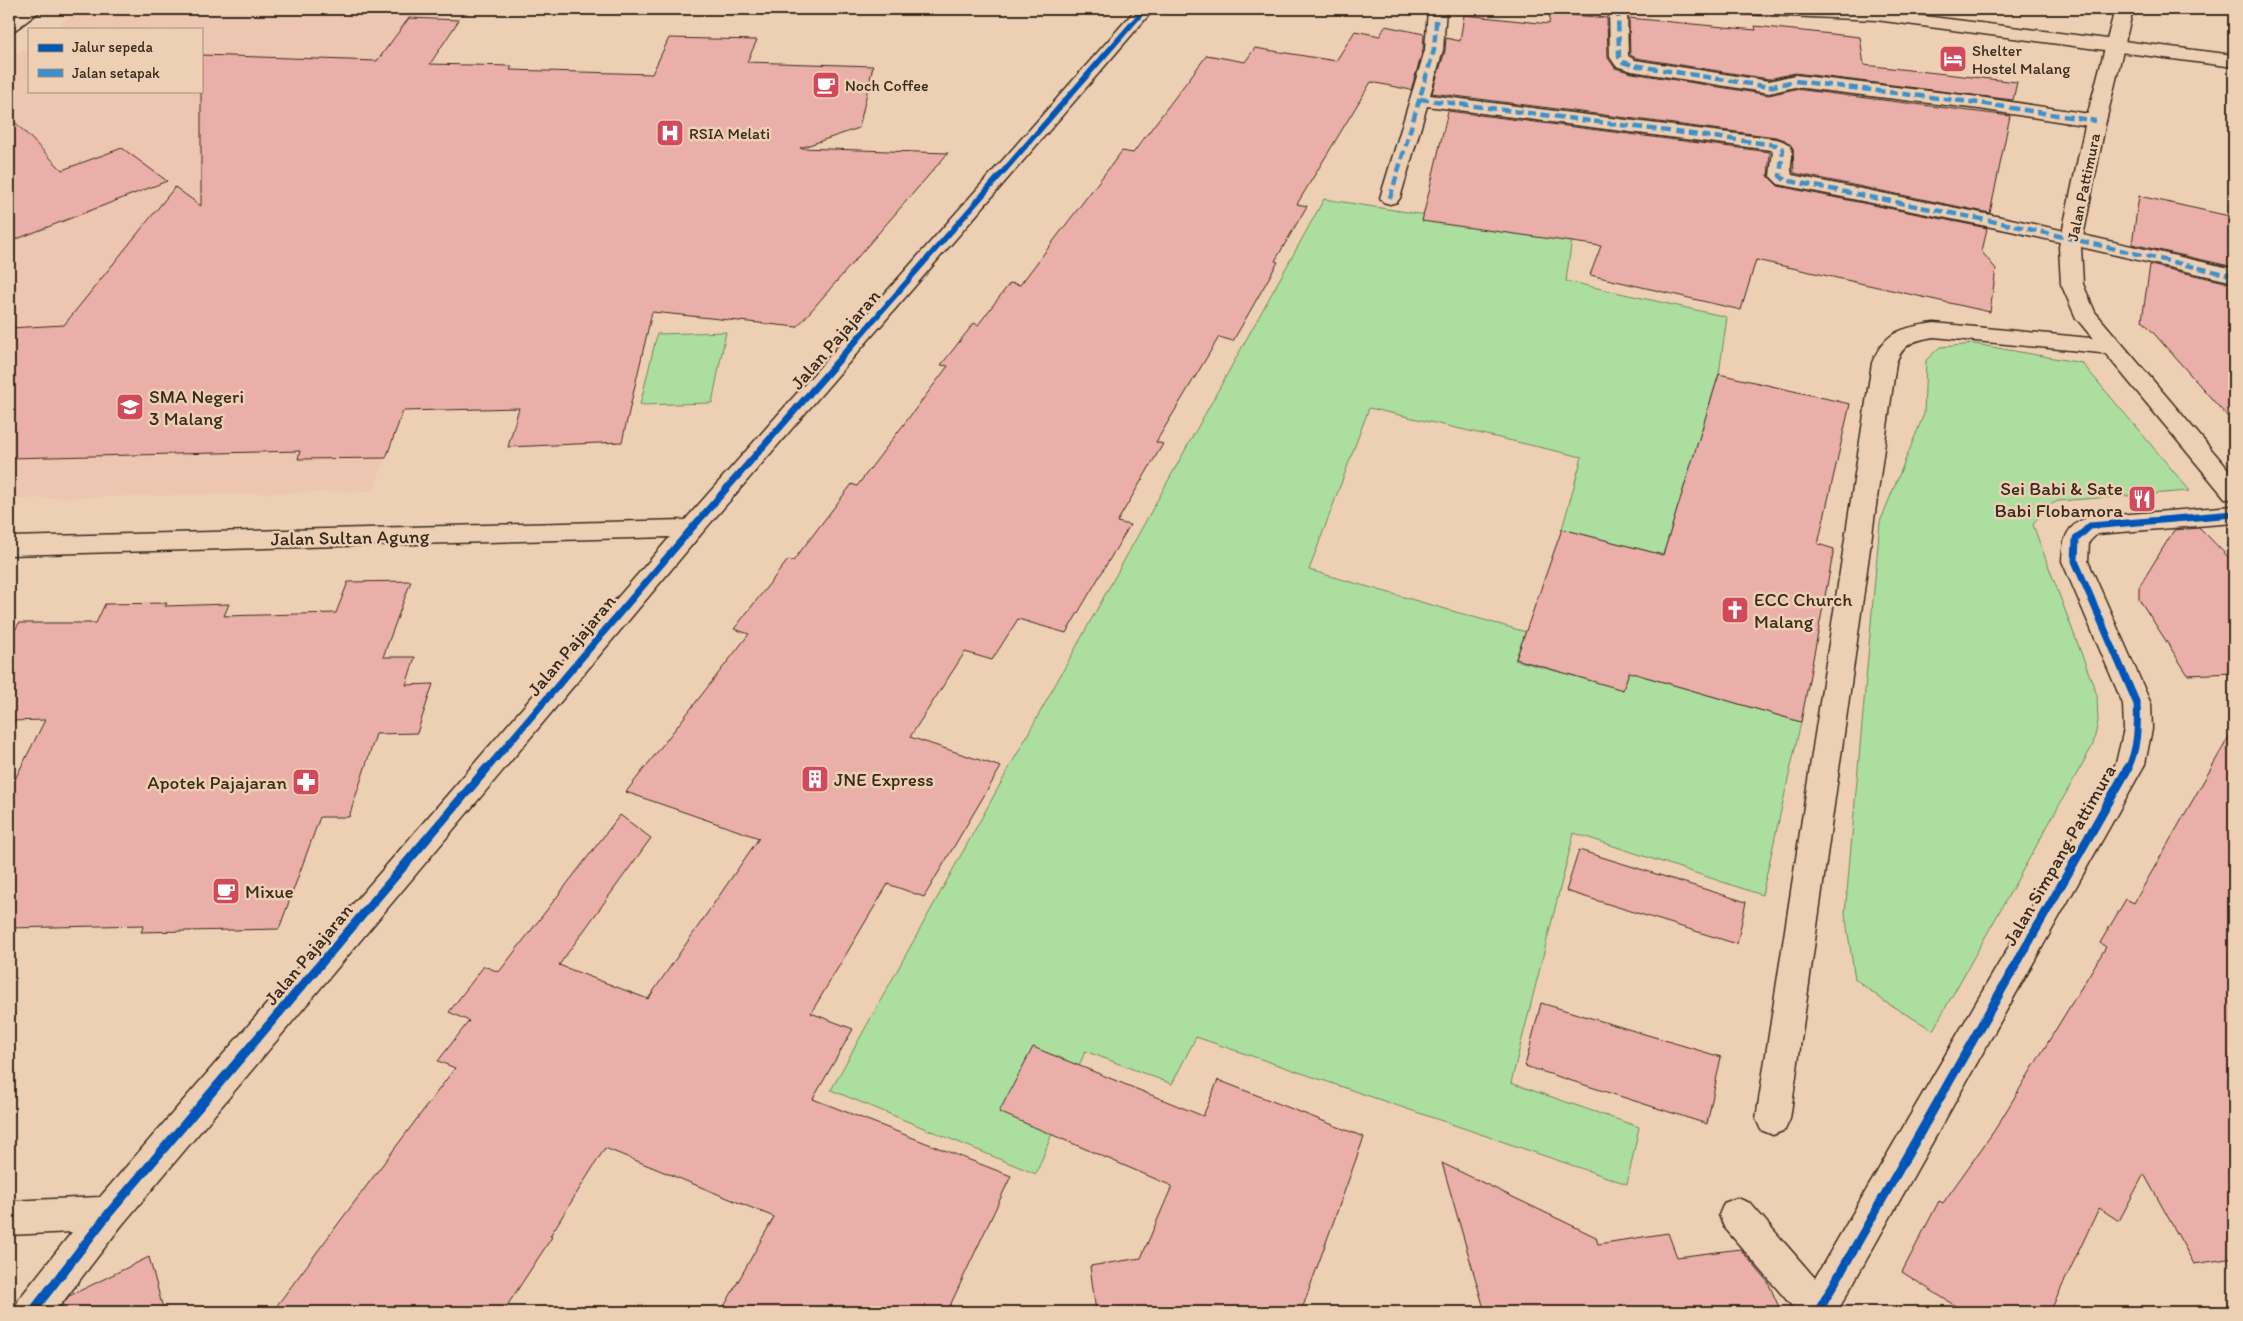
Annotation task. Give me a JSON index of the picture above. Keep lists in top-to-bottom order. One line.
{"streets":{"street":["Jalan Pattimura","Jalan Pajajaran","Jalan Sultan Agung","Jalan Simpang Pattimura"]},"crossings":[["Jalan Pajajaran","Jalan Sultan Agung"]],"places":{"hotel":["Shelter Hostel Malang"],"cafe":["Noch Coffee","Mixue"],"hospital":["RSIA Melati"],"school or university":["SMA Negeri 3 Malang"],"restaurant":["Sei Babi & Sate Babi Flobamora"],"church":["ECC Church Malang"],"building":["JNE Express"],"pharmacy":["Apotek Pajajaran"]},"legend":["Jalur sepeda","Jalan setapak"]}
